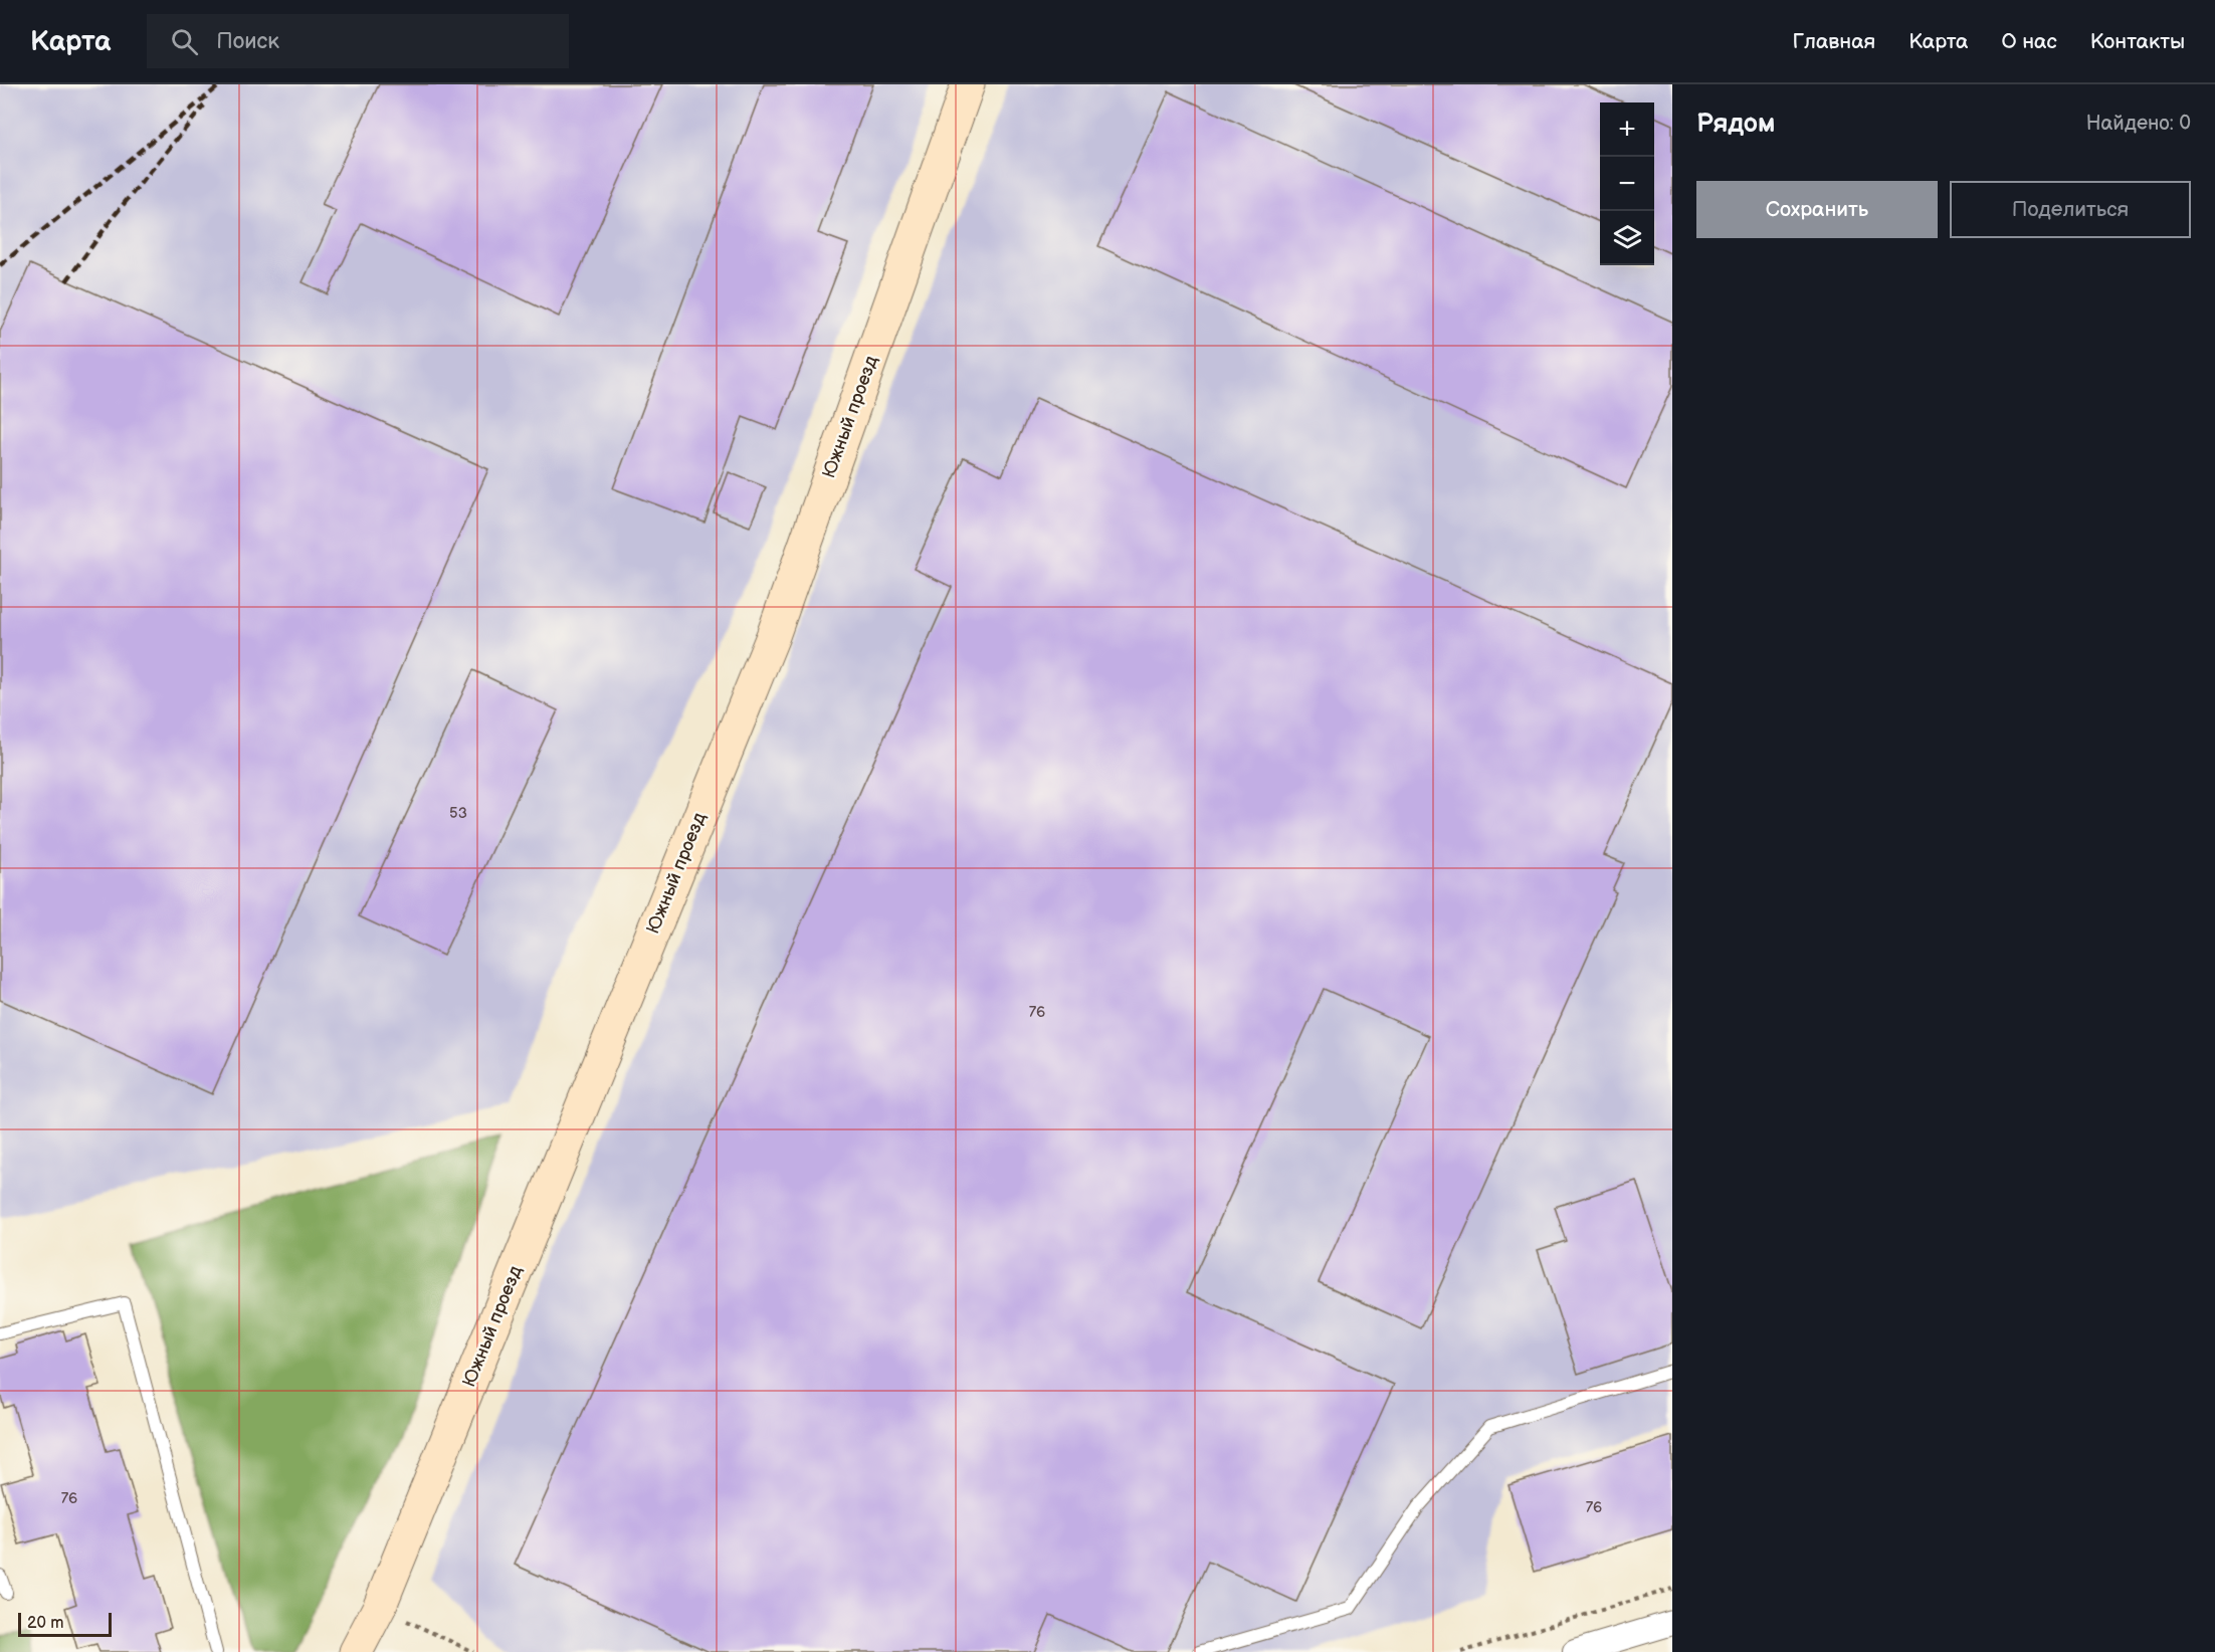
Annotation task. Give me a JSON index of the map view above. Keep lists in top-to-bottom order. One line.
{"streets":{"main road":["Южный проезд"]},"house_numbers":["53","76","76","76"],"scale_bar":"20 m","page":{"header":"Карта","search":"Поиск","nav":["Главная","Карта","О нас","Контакты"],"heading":["Рядом","Найдено: 0"],"map_buttons":["+","−"],"buttons":["Сохранить","Поделиться"],"scale":"20 m"}}
